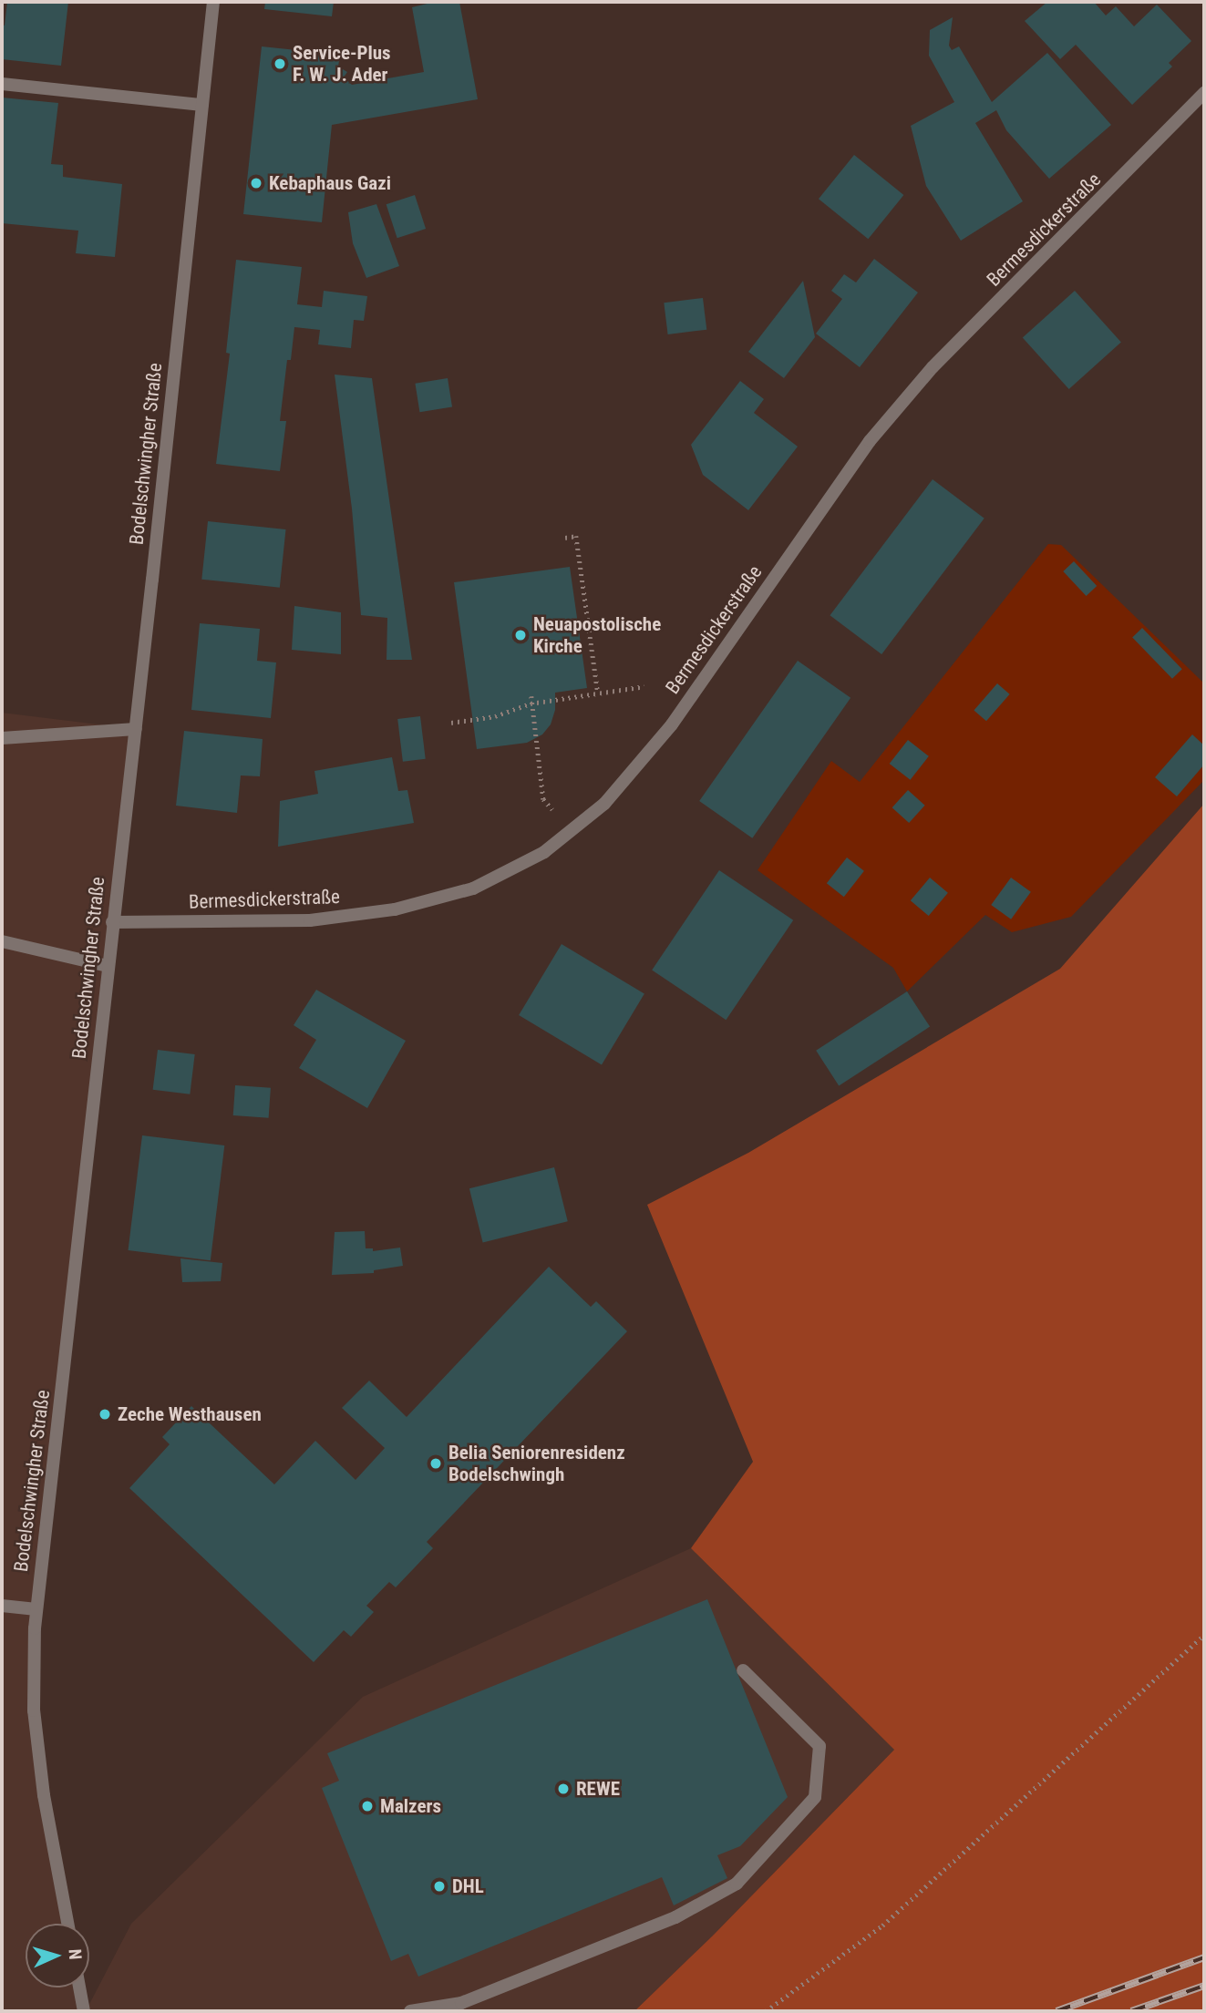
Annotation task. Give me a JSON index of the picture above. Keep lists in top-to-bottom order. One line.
{"streets":{"street":["Bermesdickerstraße","Bodelschwingher Straße"]},"crossings":[["Bermesdickerstraße","Bodelschwingher Straße"]],"places":["Service-Plus F. W. J. Ader","Kebaphaus Gazi","Neuapostolische Kirche","Zeche Westhausen","Belia Seniorenresidenz Bodelschwingh","REWE","Malzers","DHL"],"north":"right"}
